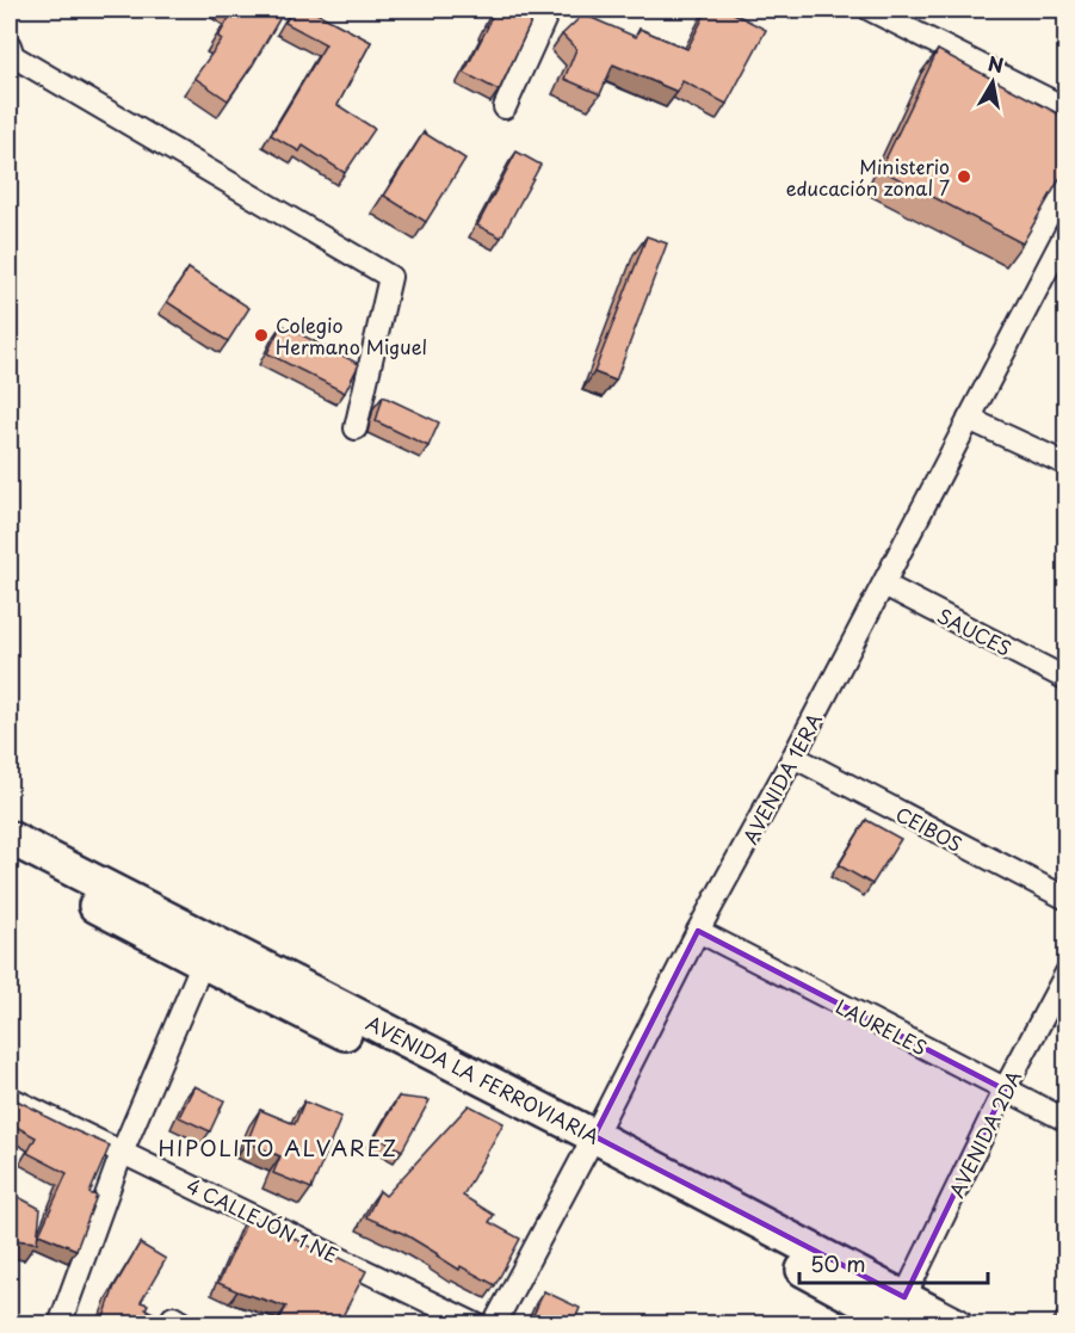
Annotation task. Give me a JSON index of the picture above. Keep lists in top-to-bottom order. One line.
{"streets":{"main road":["AVENIDA LA FERROVIARIA"],"street":["SAUCES","AVENIDA 1ERA","CEIBOS","LAURELES","AVENIDA 2DA","4 CALLEJÓN 1 NE"]},"crossings":[["SAUCES","AVENIDA 1ERA"],["AVENIDA 1ERA","CEIBOS"],["AVENIDA 1ERA","LAURELES"],["AVENIDA 1ERA","AVENIDA LA FERROVIARIA"],["LAURELES","AVENIDA 2DA"],["AVENIDA LA FERROVIARIA","AVENIDA 2DA"]],"districts":["HIPOLITO ALVAREZ"],"places":["Ministerio educación zonal 7","Colegio Hermano Miguel"],"scale_bar":"50 m","north":"top"}
